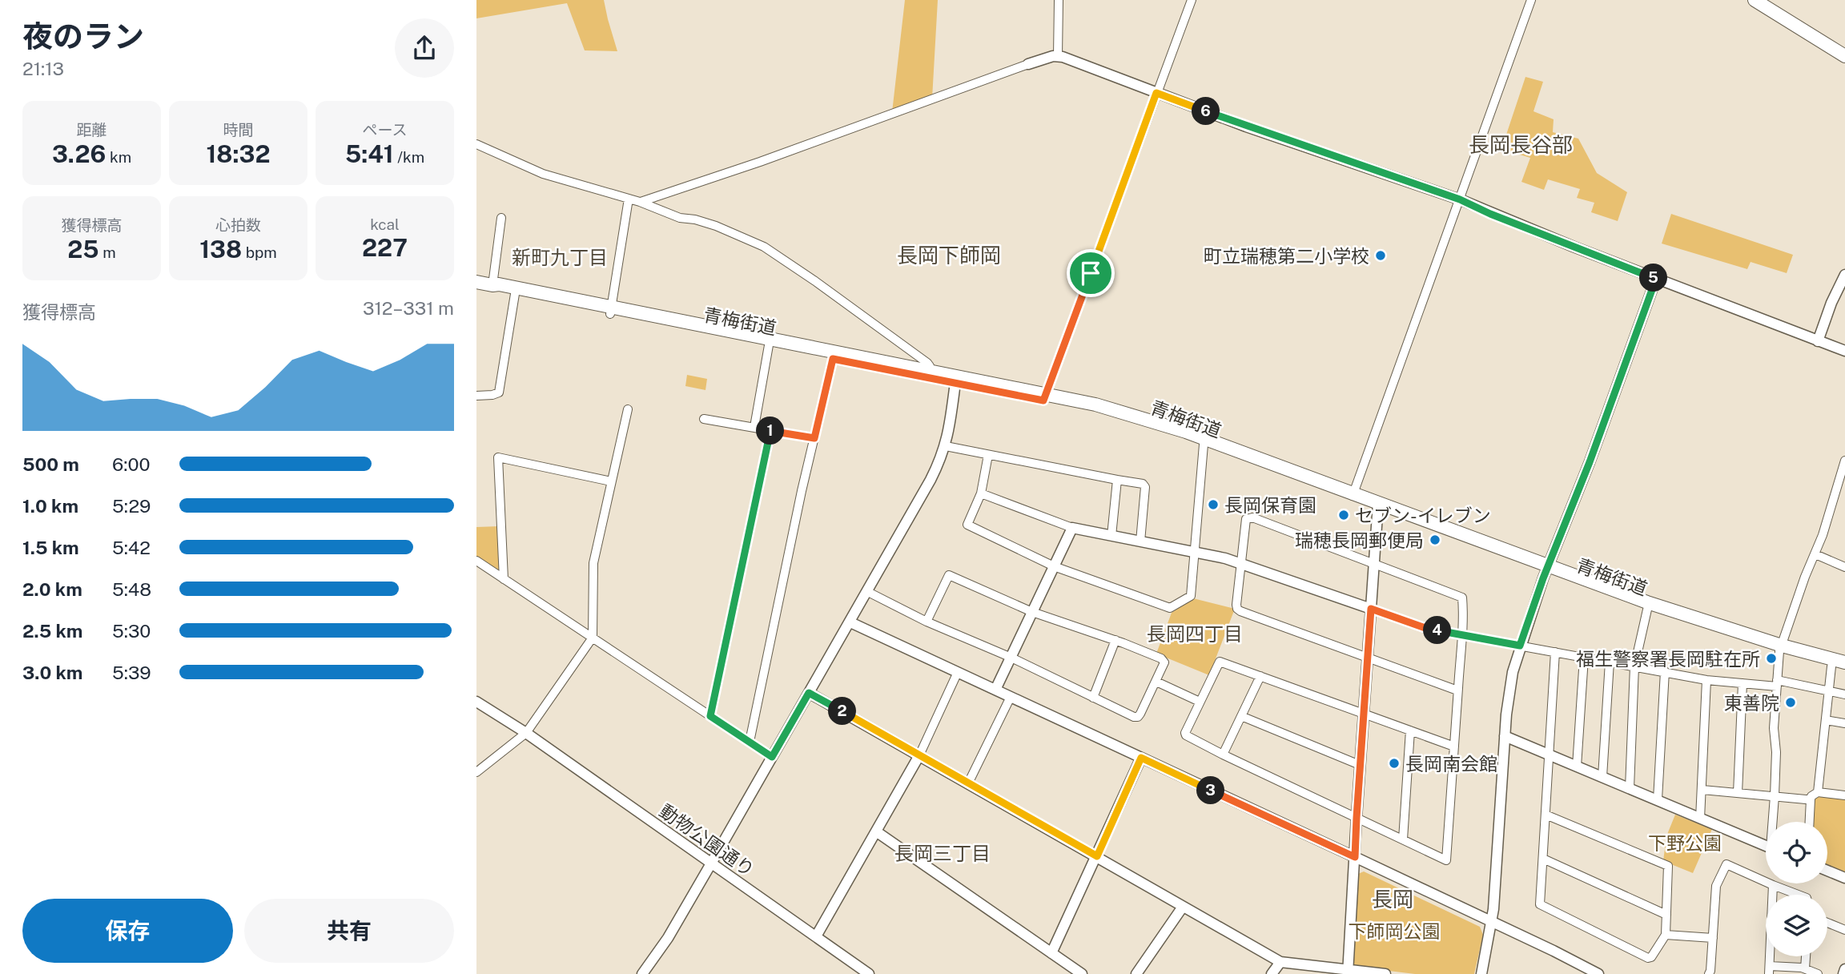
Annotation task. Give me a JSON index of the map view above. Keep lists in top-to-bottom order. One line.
{"streets":{"main road":["青梅街道"],"street":["動物公園通り"]},"districts":["長岡長谷部","長岡下師岡","新町九丁目","長岡四丁目","長岡三丁目","長岡"],"parks":["下野公園","下師岡公園"],"places":["町立瑞穂第二小学校","長岡保育園","セブン-イレブン","瑞穂長岡郵便局","福生警察署長岡駐在所","東善院","長岡南会館"],"page":{"heading":["夜のラン","21:13"],"stats":[["距離","3.26 km"],["時間","18:32"],["ペース","5:41 /km"],["獲得標高","25 m"],["心拍数","138 bpm"],["kcal","227"]],"pins":["6","5","1","4","2","3"],"chart":["獲得標高","312–331 m"],"list":[{"name":"500 m","note":"6:00"},{"name":"1.0 km","note":"5:29"},{"name":"1.5 km","note":"5:42"},{"name":"2.0 km","note":"5:48"},{"name":"2.5 km","note":"5:30"},{"name":"3.0 km","note":"5:39"}],"buttons":["保存","共有"]}}
